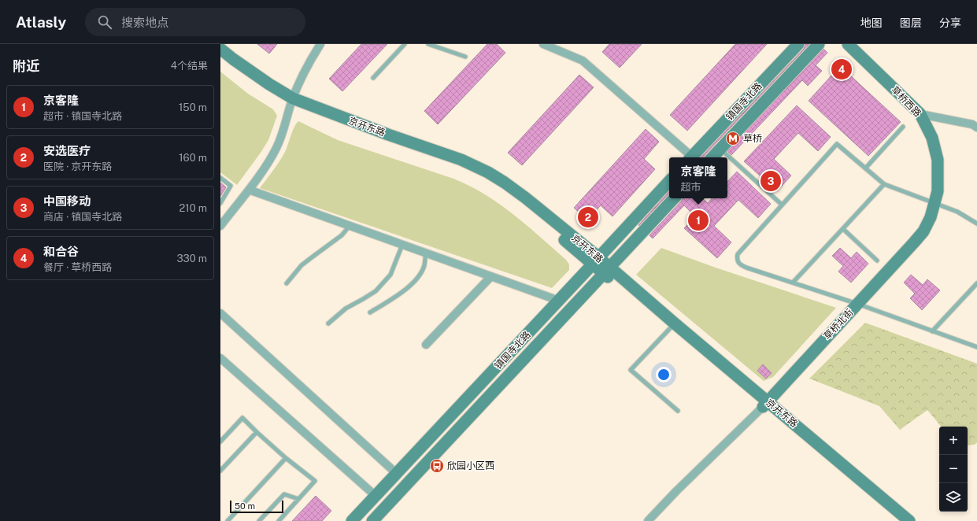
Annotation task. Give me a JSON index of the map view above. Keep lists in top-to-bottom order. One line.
{"streets":{"street":["镇国寺北路","草桥西路","京开东路","草桥北街"]},"crossings":[["镇国寺北路","京开东路"],["草桥西路","草桥北街"],["京开东路","草桥北街"]],"places":{"metro station":["草桥"],"bus stop":["欣园小区西"]},"scale_bar":"50 m","page":{"header":"Atlasly","search":"搜索地点","nav":["地图","图层","分享"],"heading":["附近","4个结果"],"pins":["4","3","2","1"],"list":[{"mark":"1","name":"京客隆","note":"超市 · 镇国寺北路","value":"150 m"},{"mark":"2","name":"安选医疗","note":"医院 · 京开东路","value":"160 m"},{"mark":"3","name":"中国移动","note":"商店 · 镇国寺北路","value":"210 m"},{"mark":"4","name":"和合谷","note":"餐厅 · 草桥西路","value":"330 m"}],"popup":["京客隆","超市"],"map_buttons":["+","−"],"scale":"50 m"}}
